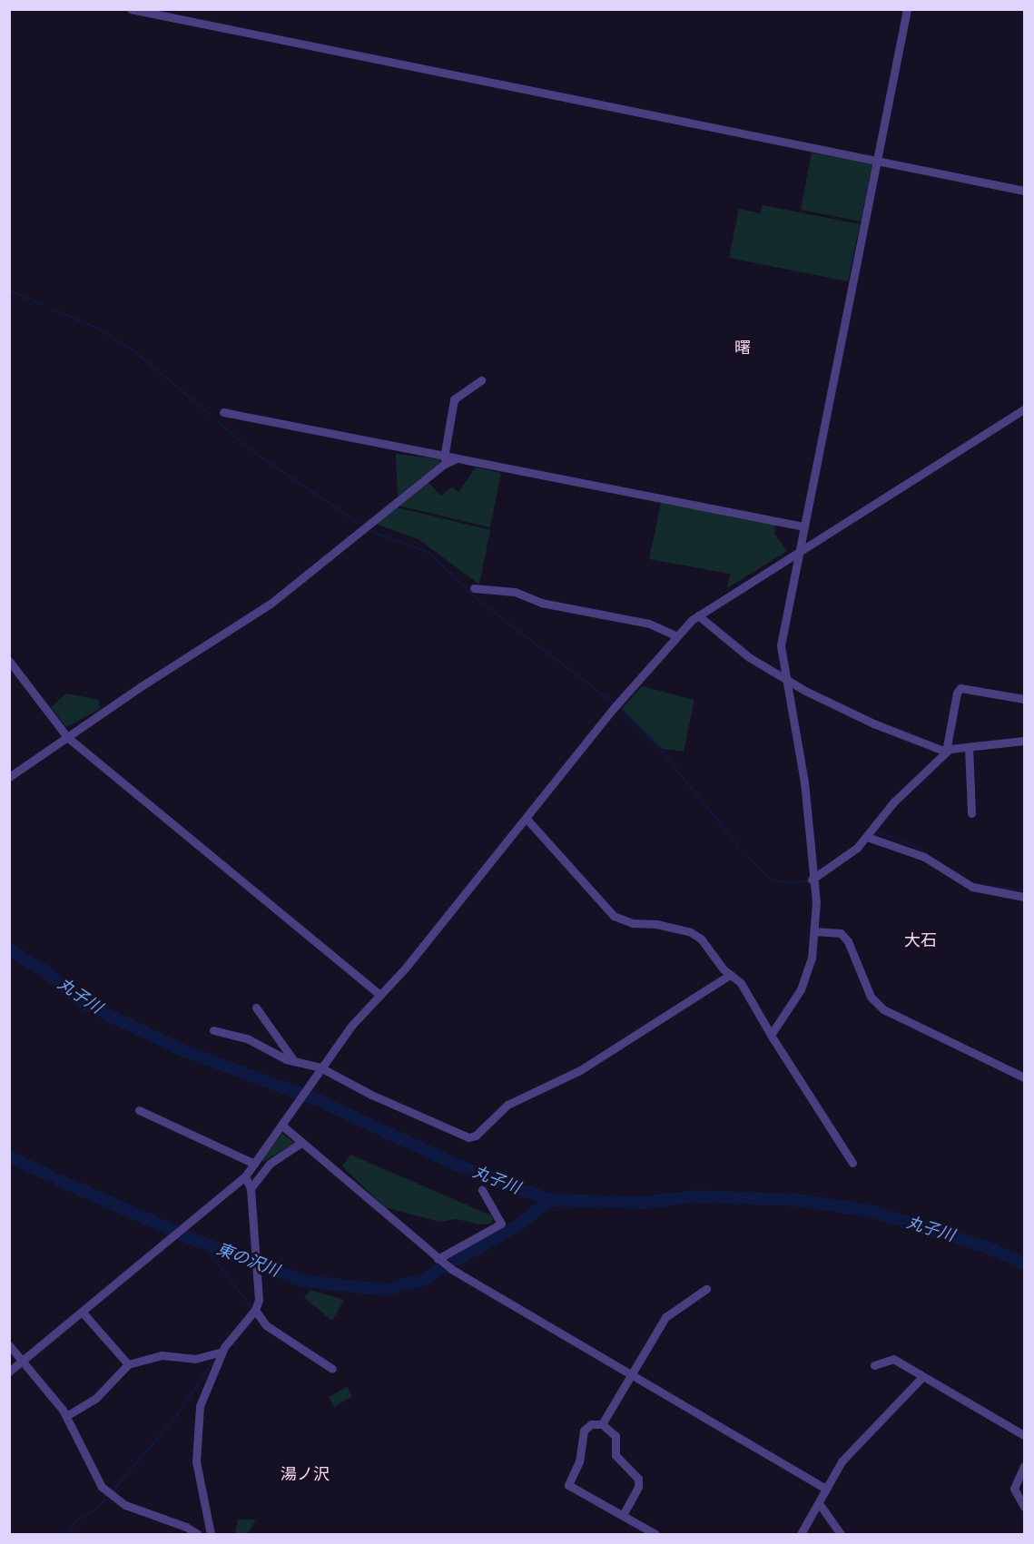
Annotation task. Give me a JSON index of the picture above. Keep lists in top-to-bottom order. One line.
{"districts":["曙","大石","湯ノ沢"],"water":["丸子川","東の沢川"]}
